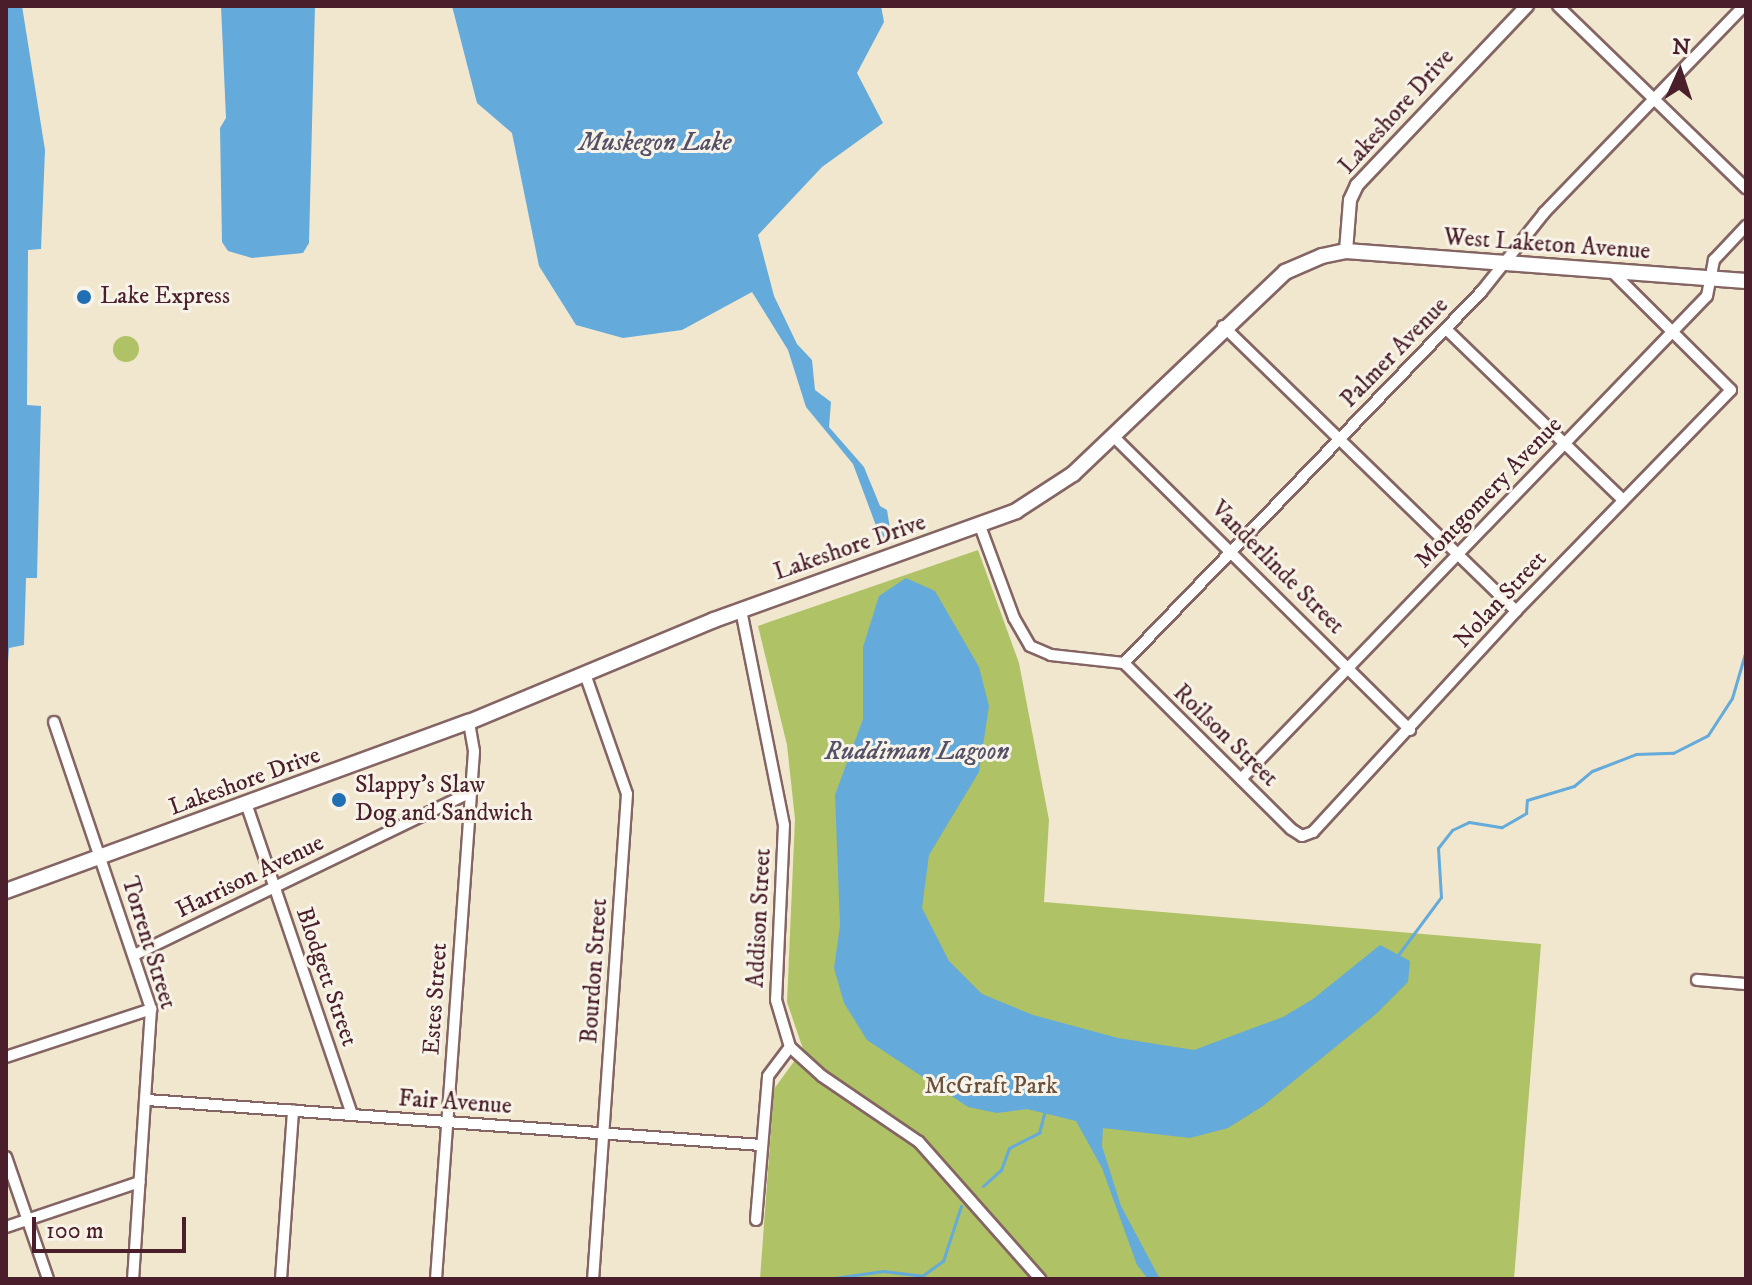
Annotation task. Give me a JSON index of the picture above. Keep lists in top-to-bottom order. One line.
{"streets":{"main road":["Lakeshore Drive","West Laketon Avenue"],"street":["Palmer Avenue","Montgomery Avenue","Vanderlinde Street","Nolan Street","Roilson Street","Harrison Avenue","Addison Street","Torrent Street","Bourdon Street","Blodgett Street","Estes Street","Fair Avenue"]},"crossings":[["Lakeshore Drive","West Laketon Avenue"],["Lakeshore Drive","Vanderlinde Street"],["Lakeshore Drive","Addison Street"],["Lakeshore Drive","Torrent Street"],["Lakeshore Drive","Bourdon Street"],["Lakeshore Drive","Blodgett Street"],["Lakeshore Drive","Estes Street"],["West Laketon Avenue","Palmer Avenue"],["West Laketon Avenue","Montgomery Avenue"],["Palmer Avenue","Vanderlinde Street"],["Palmer Avenue","Roilson Street"],["Montgomery Avenue","Vanderlinde Street"],["Montgomery Avenue","Nolan Street"],["Montgomery Avenue","Roilson Street"],["Vanderlinde Street","Nolan Street"],["Nolan Street","Roilson Street"],["Harrison Avenue","Torrent Street"],["Harrison Avenue","Blodgett Street"],["Harrison Avenue","Estes Street"],["Torrent Street","Fair Avenue"],["Bourdon Street","Fair Avenue"],["Blodgett Street","Fair Avenue"],["Estes Street","Fair Avenue"]],"water":["Muskegon Lake","Ruddiman Lagoon"],"parks":["McGraft Park"],"places":["Lake Express","Slappy’s Slaw Dog and Sandwich"],"scale_bar":"100 m","north":"top"}
